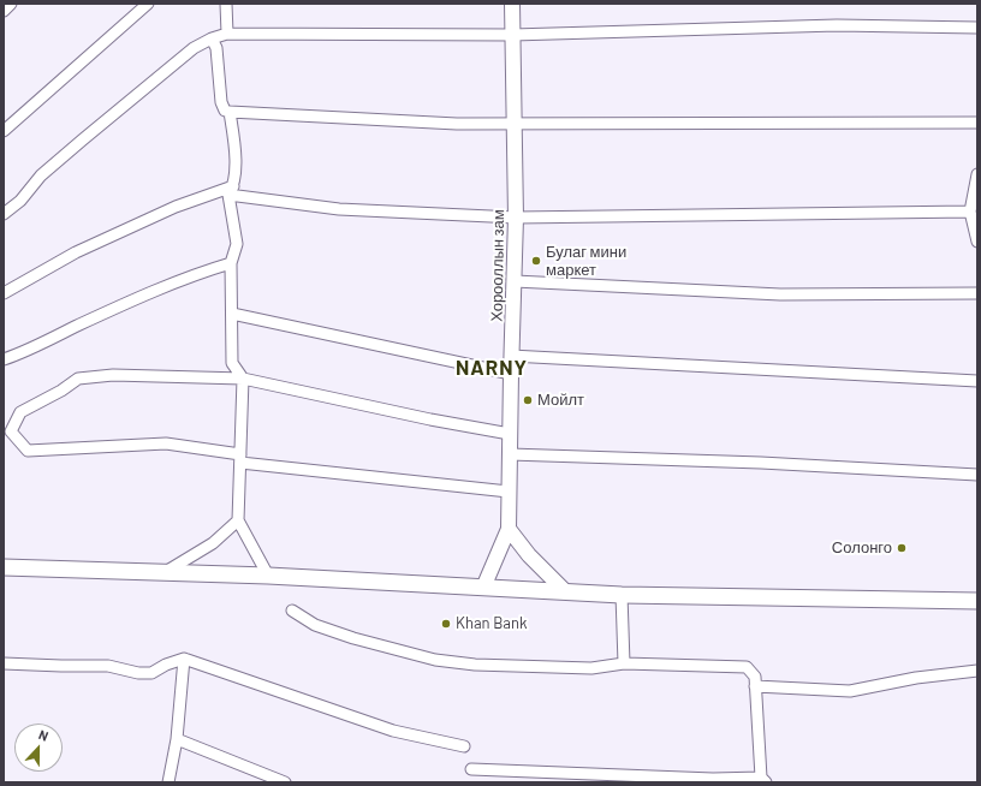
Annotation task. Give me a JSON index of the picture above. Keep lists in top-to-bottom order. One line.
{"streets":{"street":["Хорооллын зам"]},"districts":["NARNY"],"places":["Булаг мини маркет","Мойлт","Солонго","Khan Bank"],"north":"top"}
